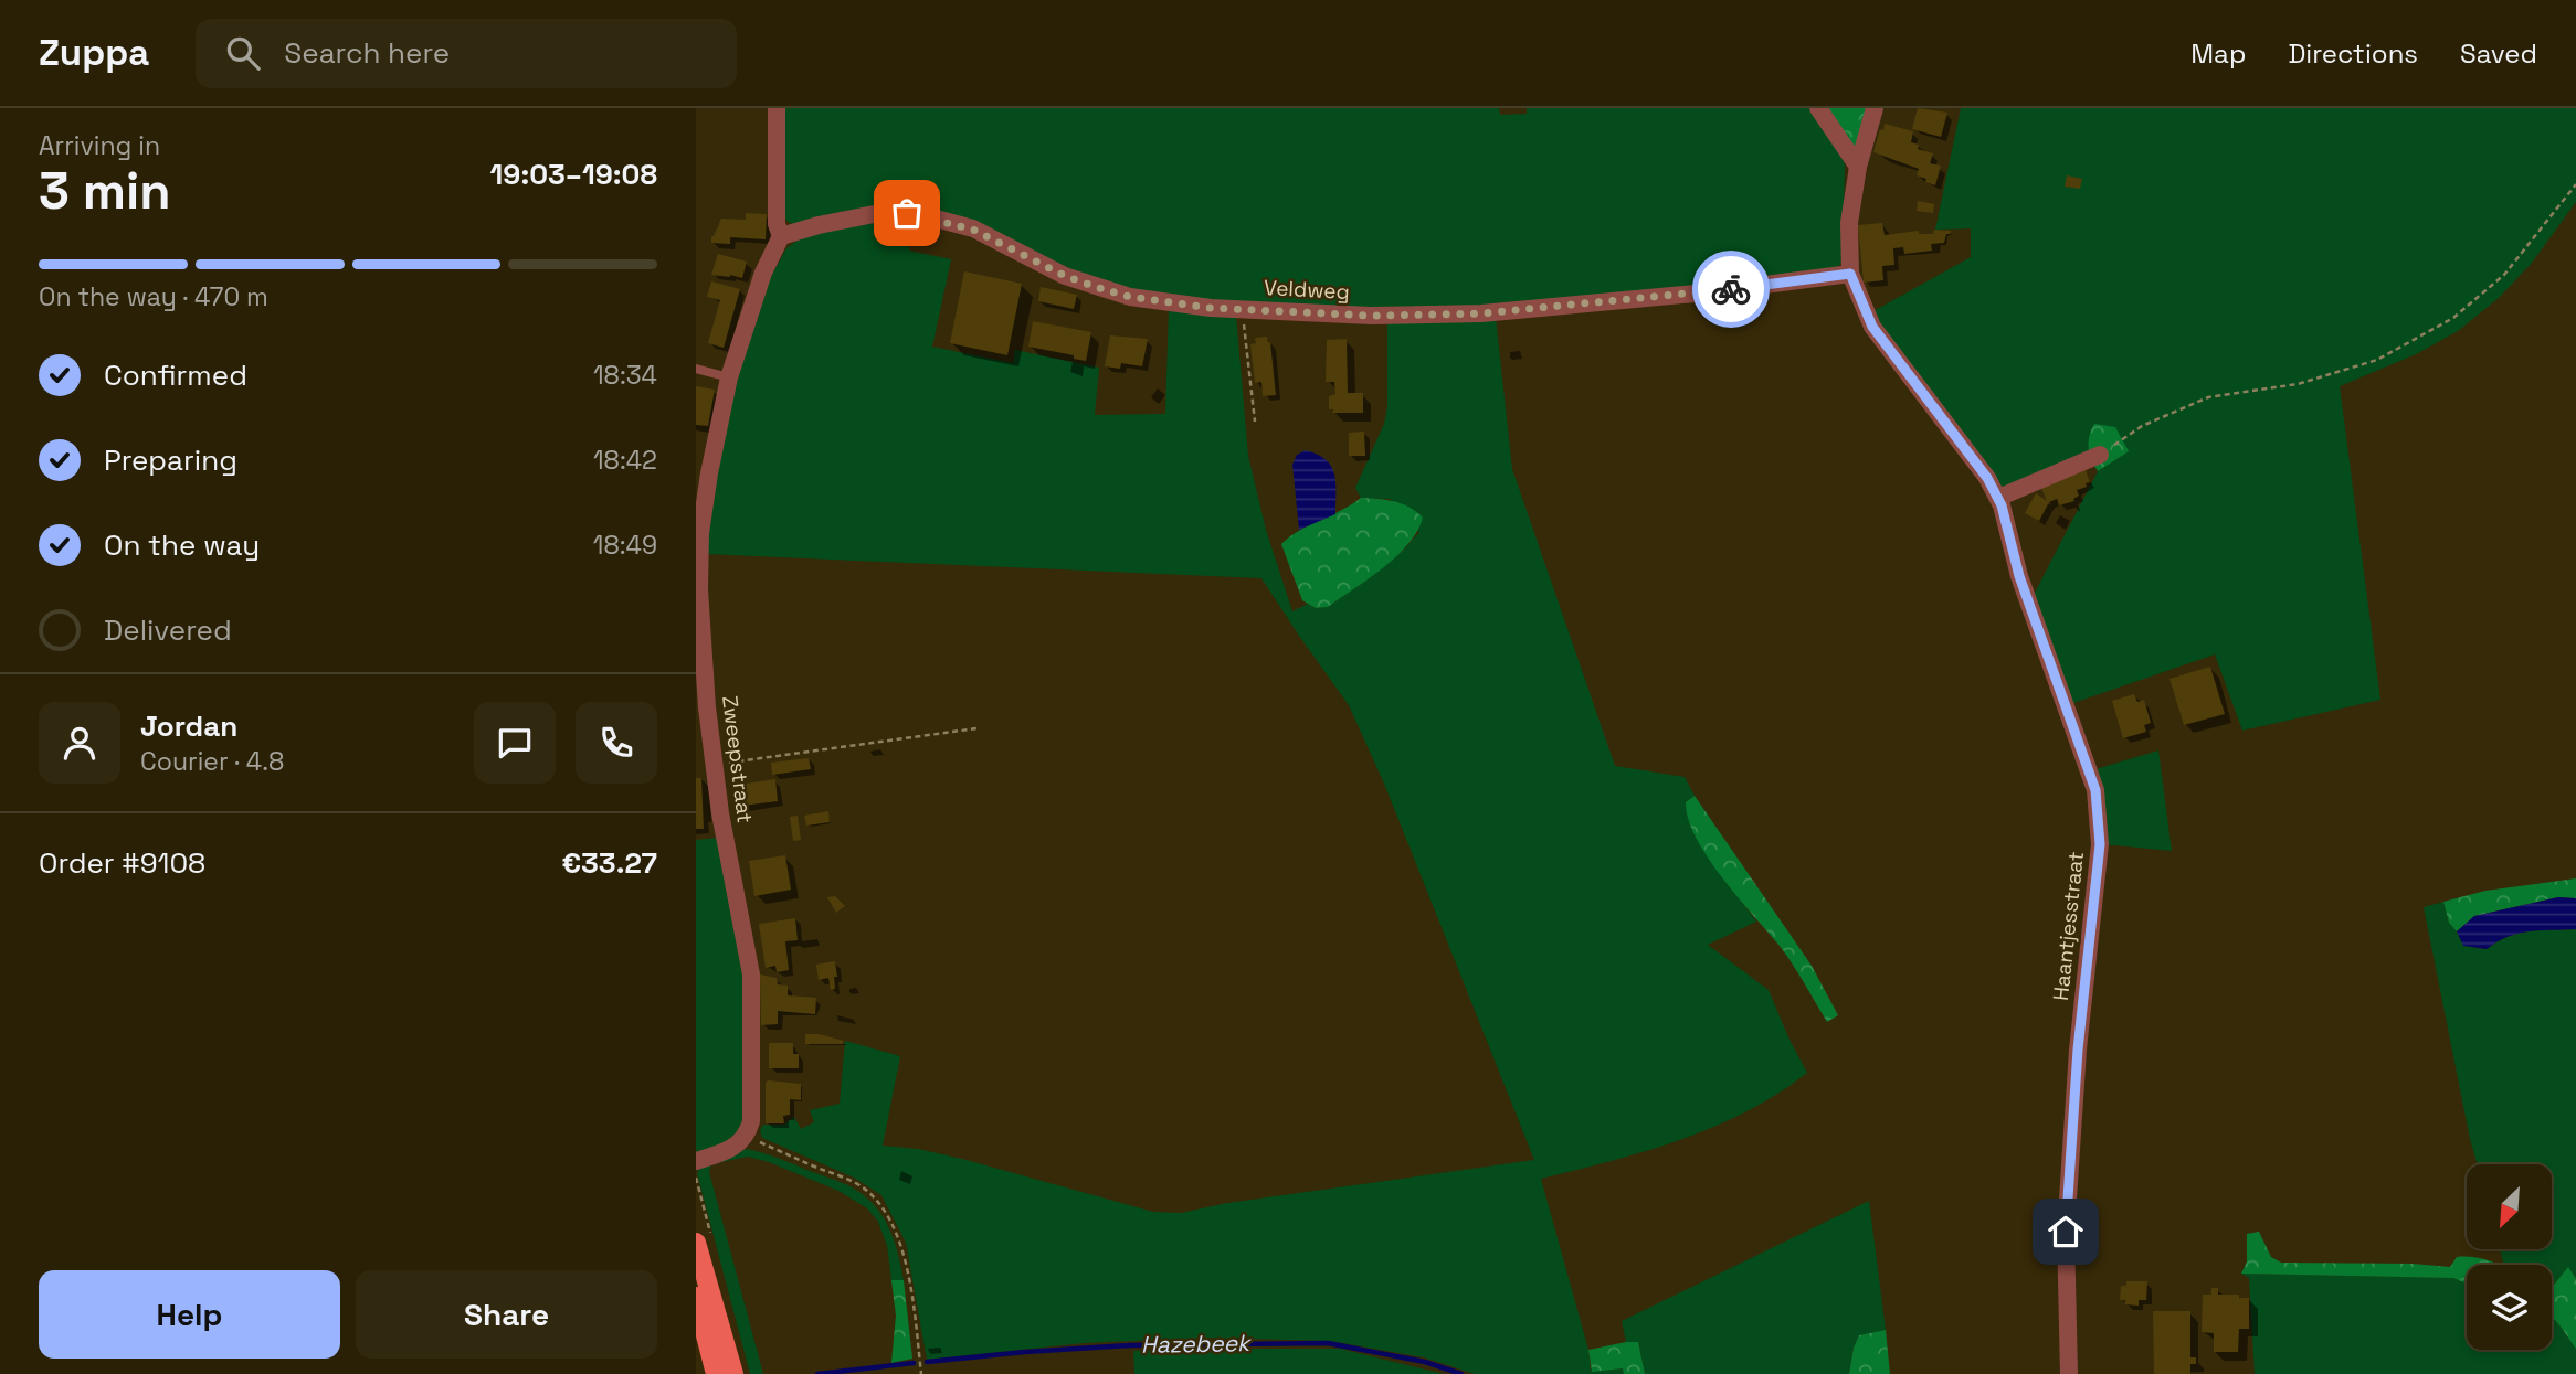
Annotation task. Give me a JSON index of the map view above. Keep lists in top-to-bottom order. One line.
{"streets":{"street":["Veldweg","Zweepstraat","Haantjesstraat"]},"crossings":[["Veldweg","Zweepstraat"],["Veldweg","Haantjesstraat"]],"water":["Hazebeek"],"north":"bottom left","page":{"header":"Zuppa","search":"Search here","nav":["Map","Directions","Saved"],"heading":["3 min","Arriving in","19:03–19:08"],"panel":["Jordan","Courier · 4.8","Order #9108","€33.27"],"bar":"On the way · 470 m","list":[["Confirmed","18:34"],["Preparing","18:42"],["On the way","18:49"],"Delivered"],"buttons":["Help","Share"]}}
